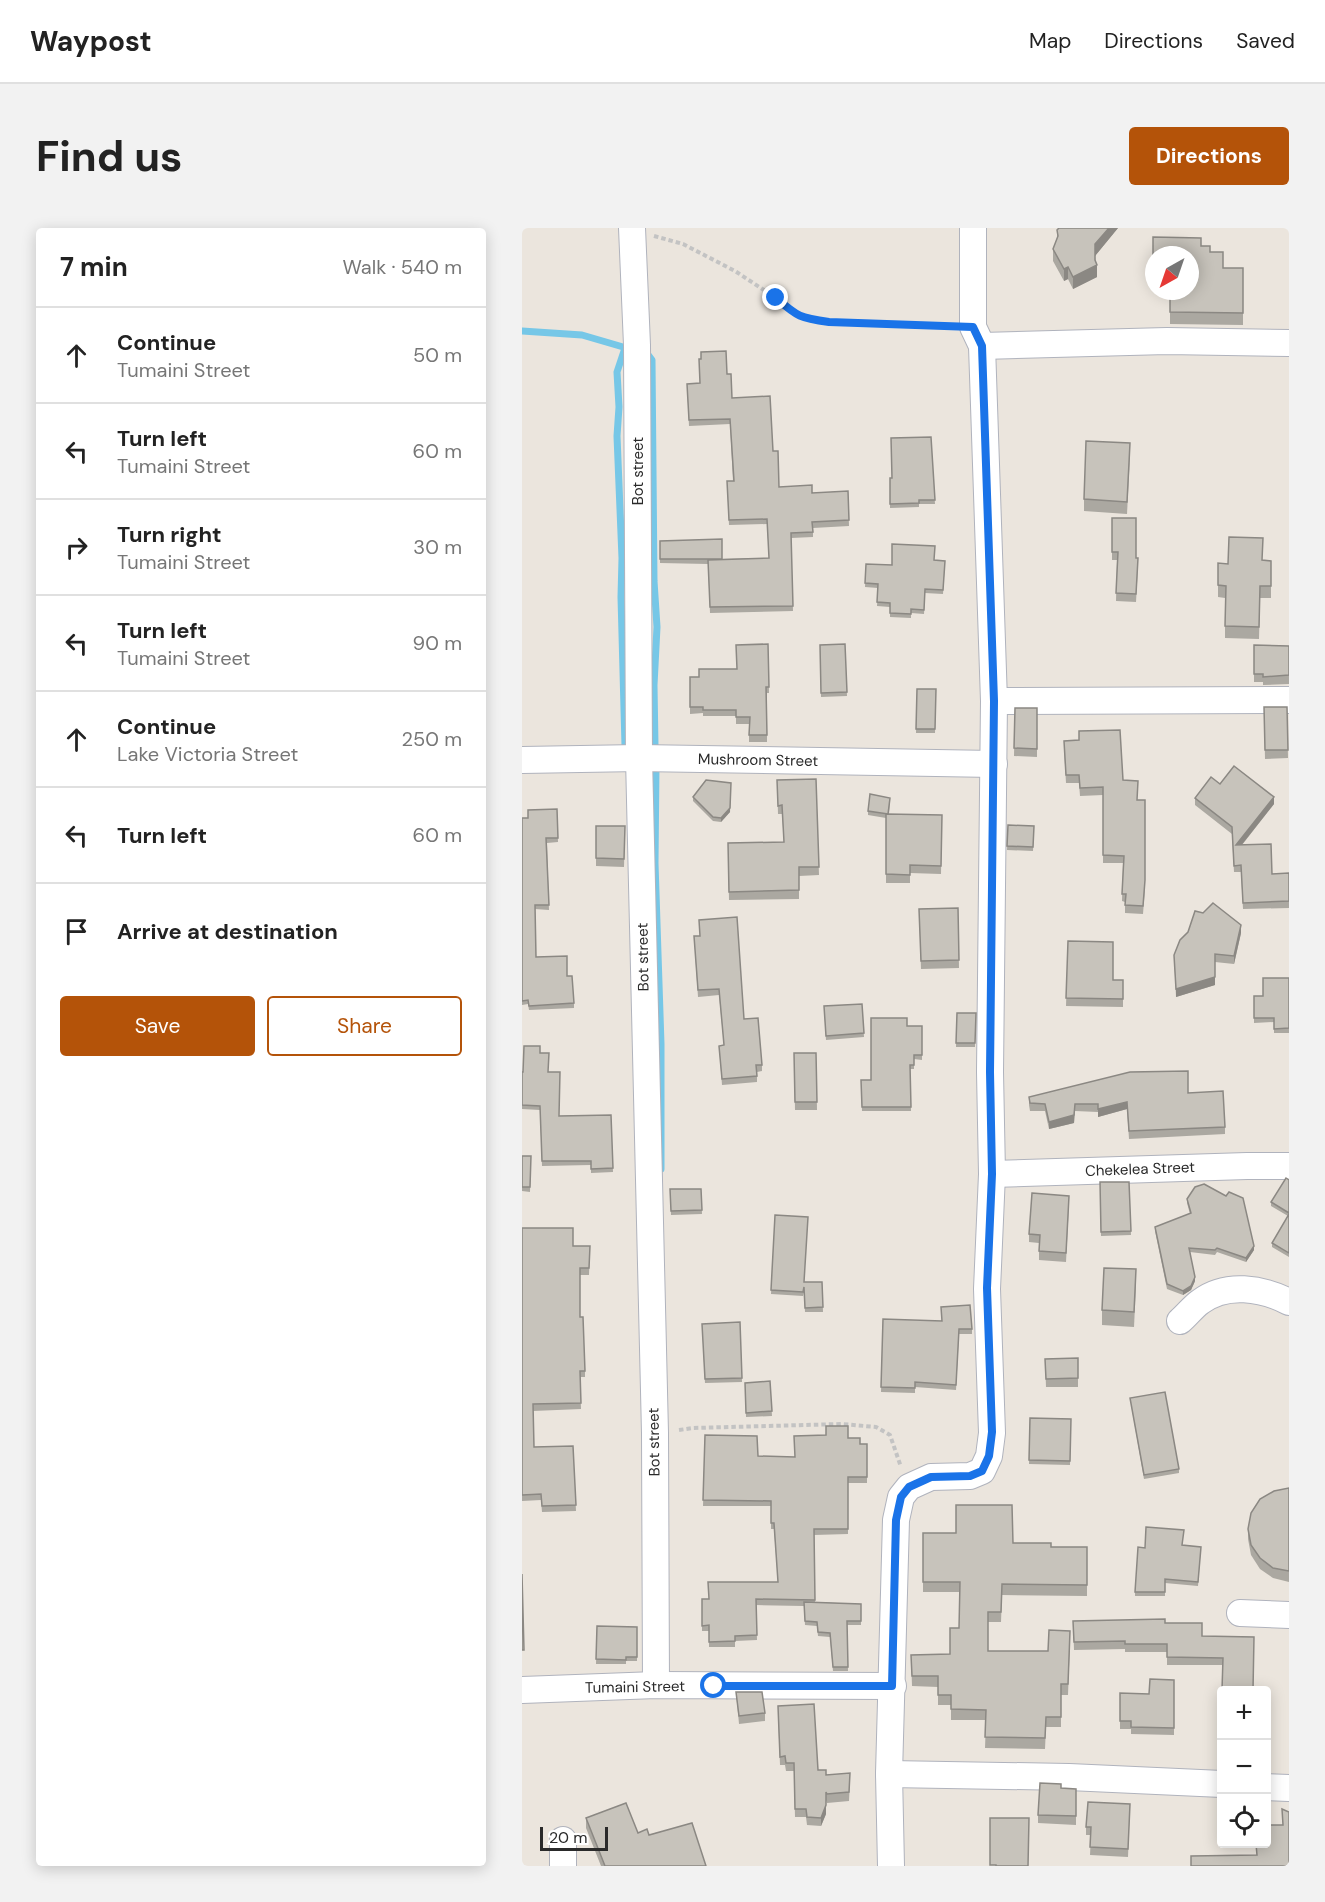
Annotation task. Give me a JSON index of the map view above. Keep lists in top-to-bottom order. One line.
{"streets":{"street":["Bot street","Mushroom Street","Chekelea Street","Tumaini Street"]},"crossings":[["Bot street","Mushroom Street"],["Bot street","Tumaini Street"]],"scale_bar":"20 m","north":"bottom left","page":{"header":"Waypost","nav":["Map","Directions","Saved"],"buttons":["Directions",["Save","Share"]],"title":"Find us","heading":["7 min","Walk · 540 m"],"list":[["Continue","Tumaini Street","50 m"],["Turn left","Tumaini Street","60 m"],["Turn right","Tumaini Street","30 m"],["Turn left","Tumaini Street","90 m"],["Continue","Lake Victoria Street","250 m"],["Turn left","60 m"],"Arrive at destination"],"map_buttons":["+","−"],"scale":"20 m"}}
